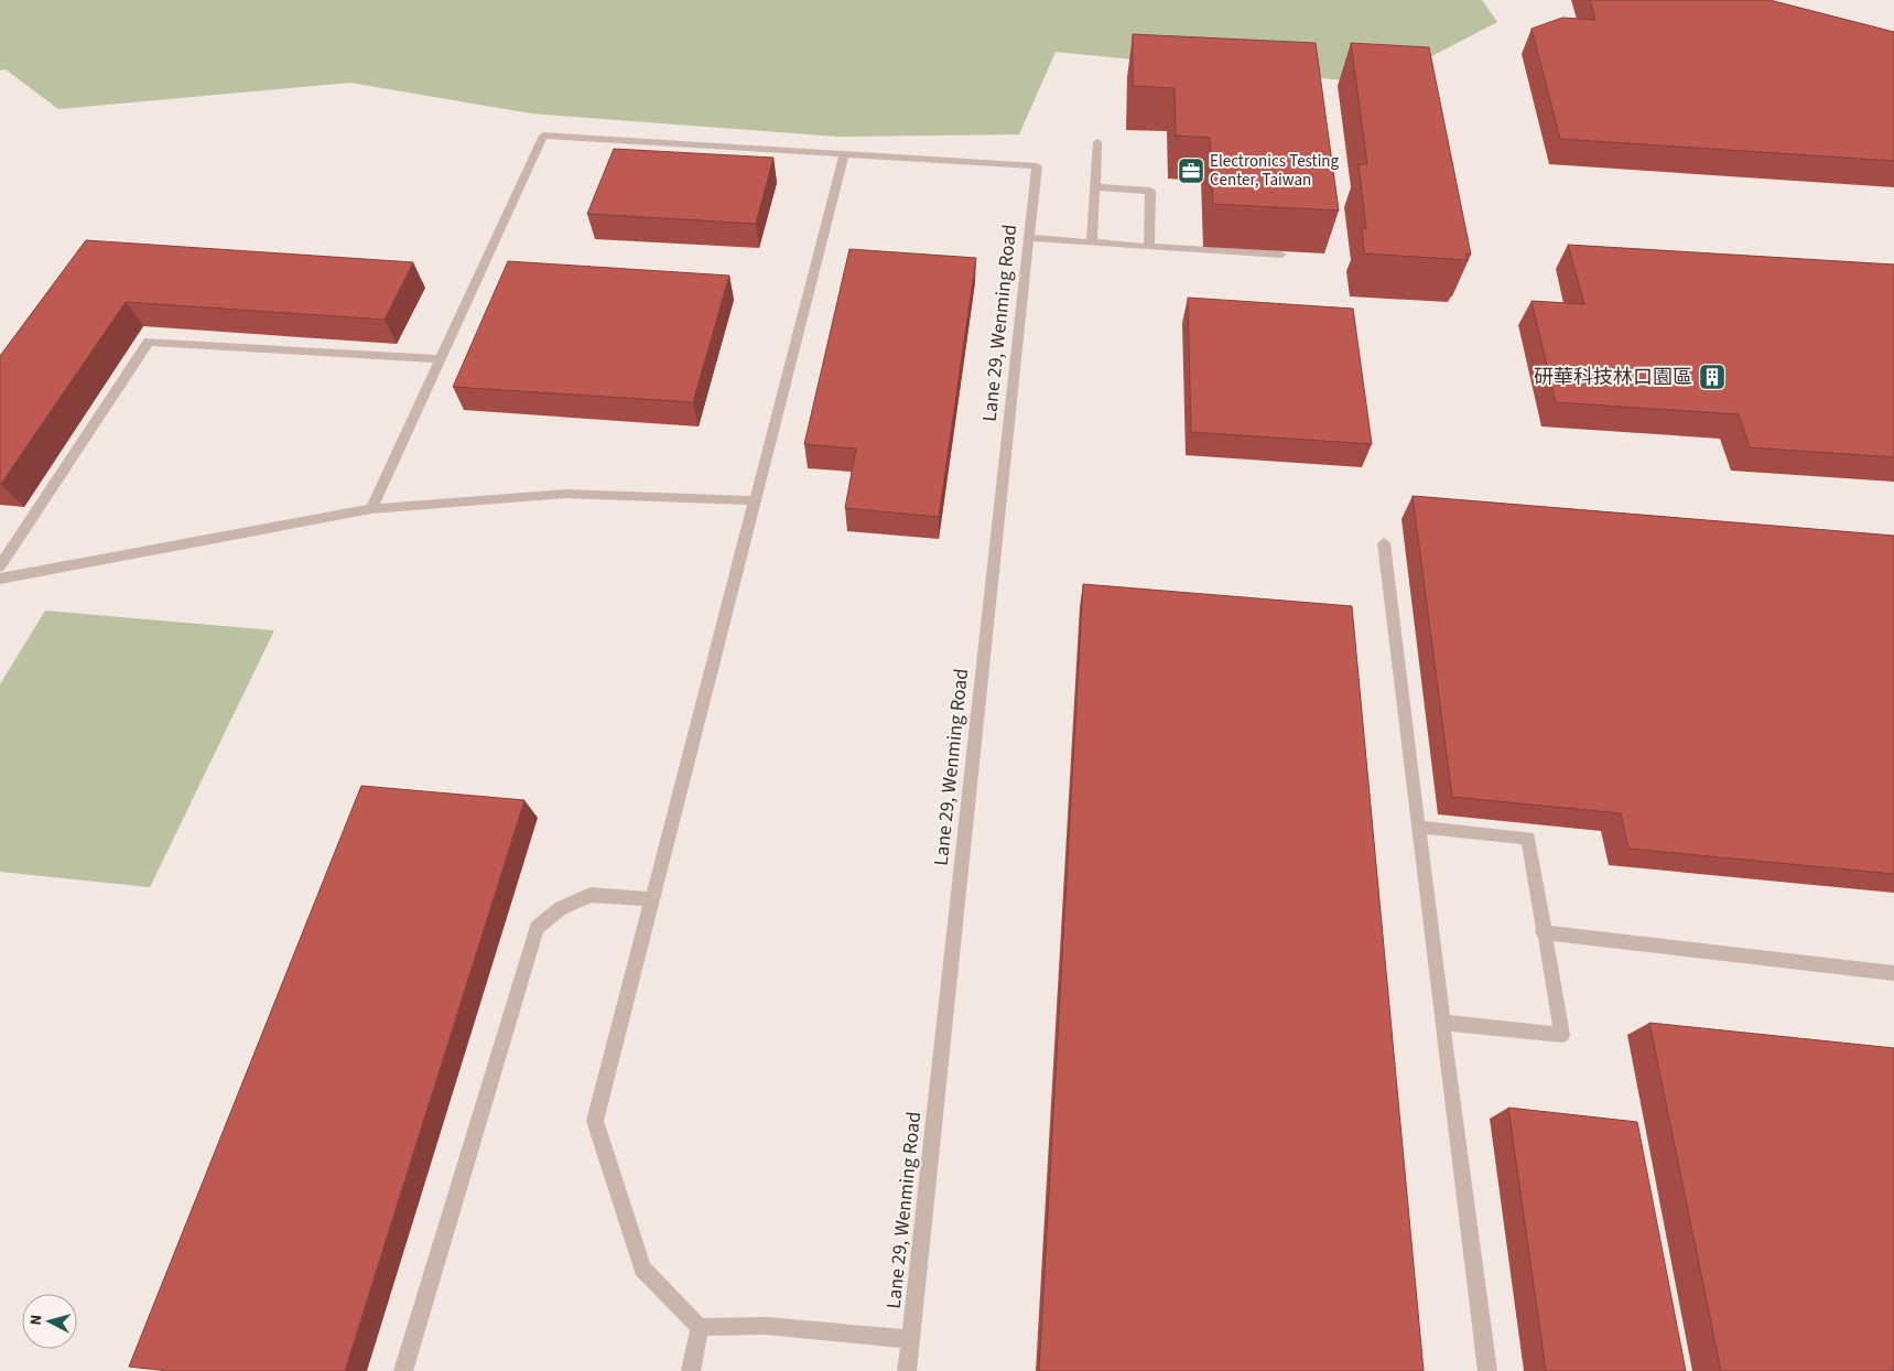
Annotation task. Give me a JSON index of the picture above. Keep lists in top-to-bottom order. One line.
{"streets":{"lane":["Lane 29, Wenming Road"]},"places":{"office":["Electronics Testing Center, Taiwan"],"building":["研華科技林口園區"]},"north":"left"}
